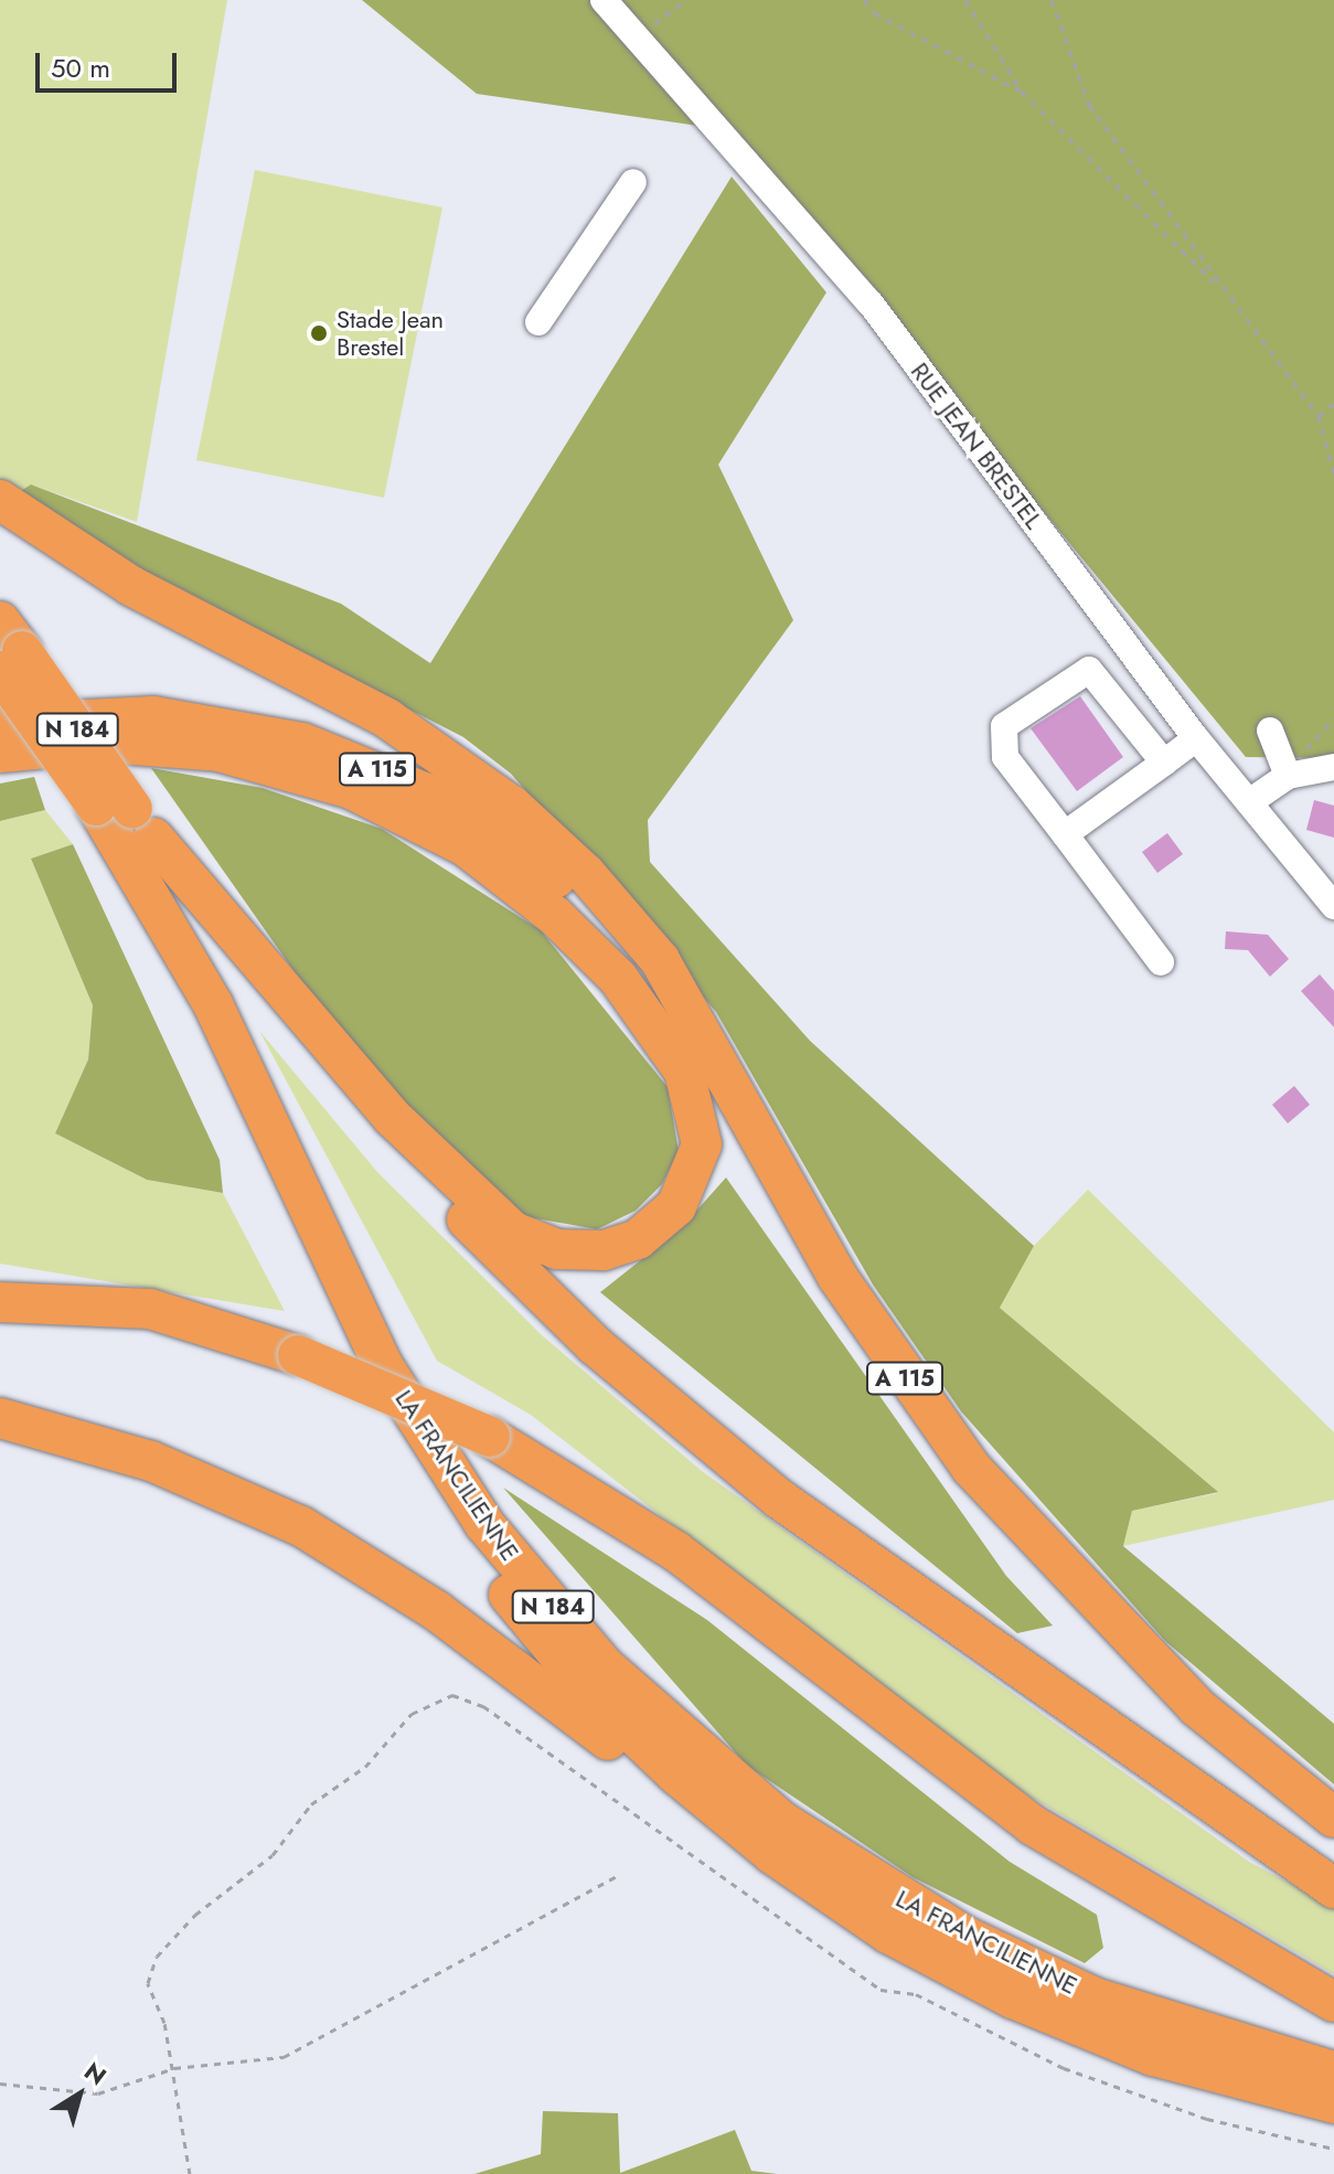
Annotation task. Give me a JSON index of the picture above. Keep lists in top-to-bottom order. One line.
{"streets":{"highway":["N 184","A 115","LA FRANCILIENNE"],"street":["RUE JEAN BRESTEL"]},"places":["Stade Jean Brestel"],"scale_bar":"50 m","north":"top right"}
